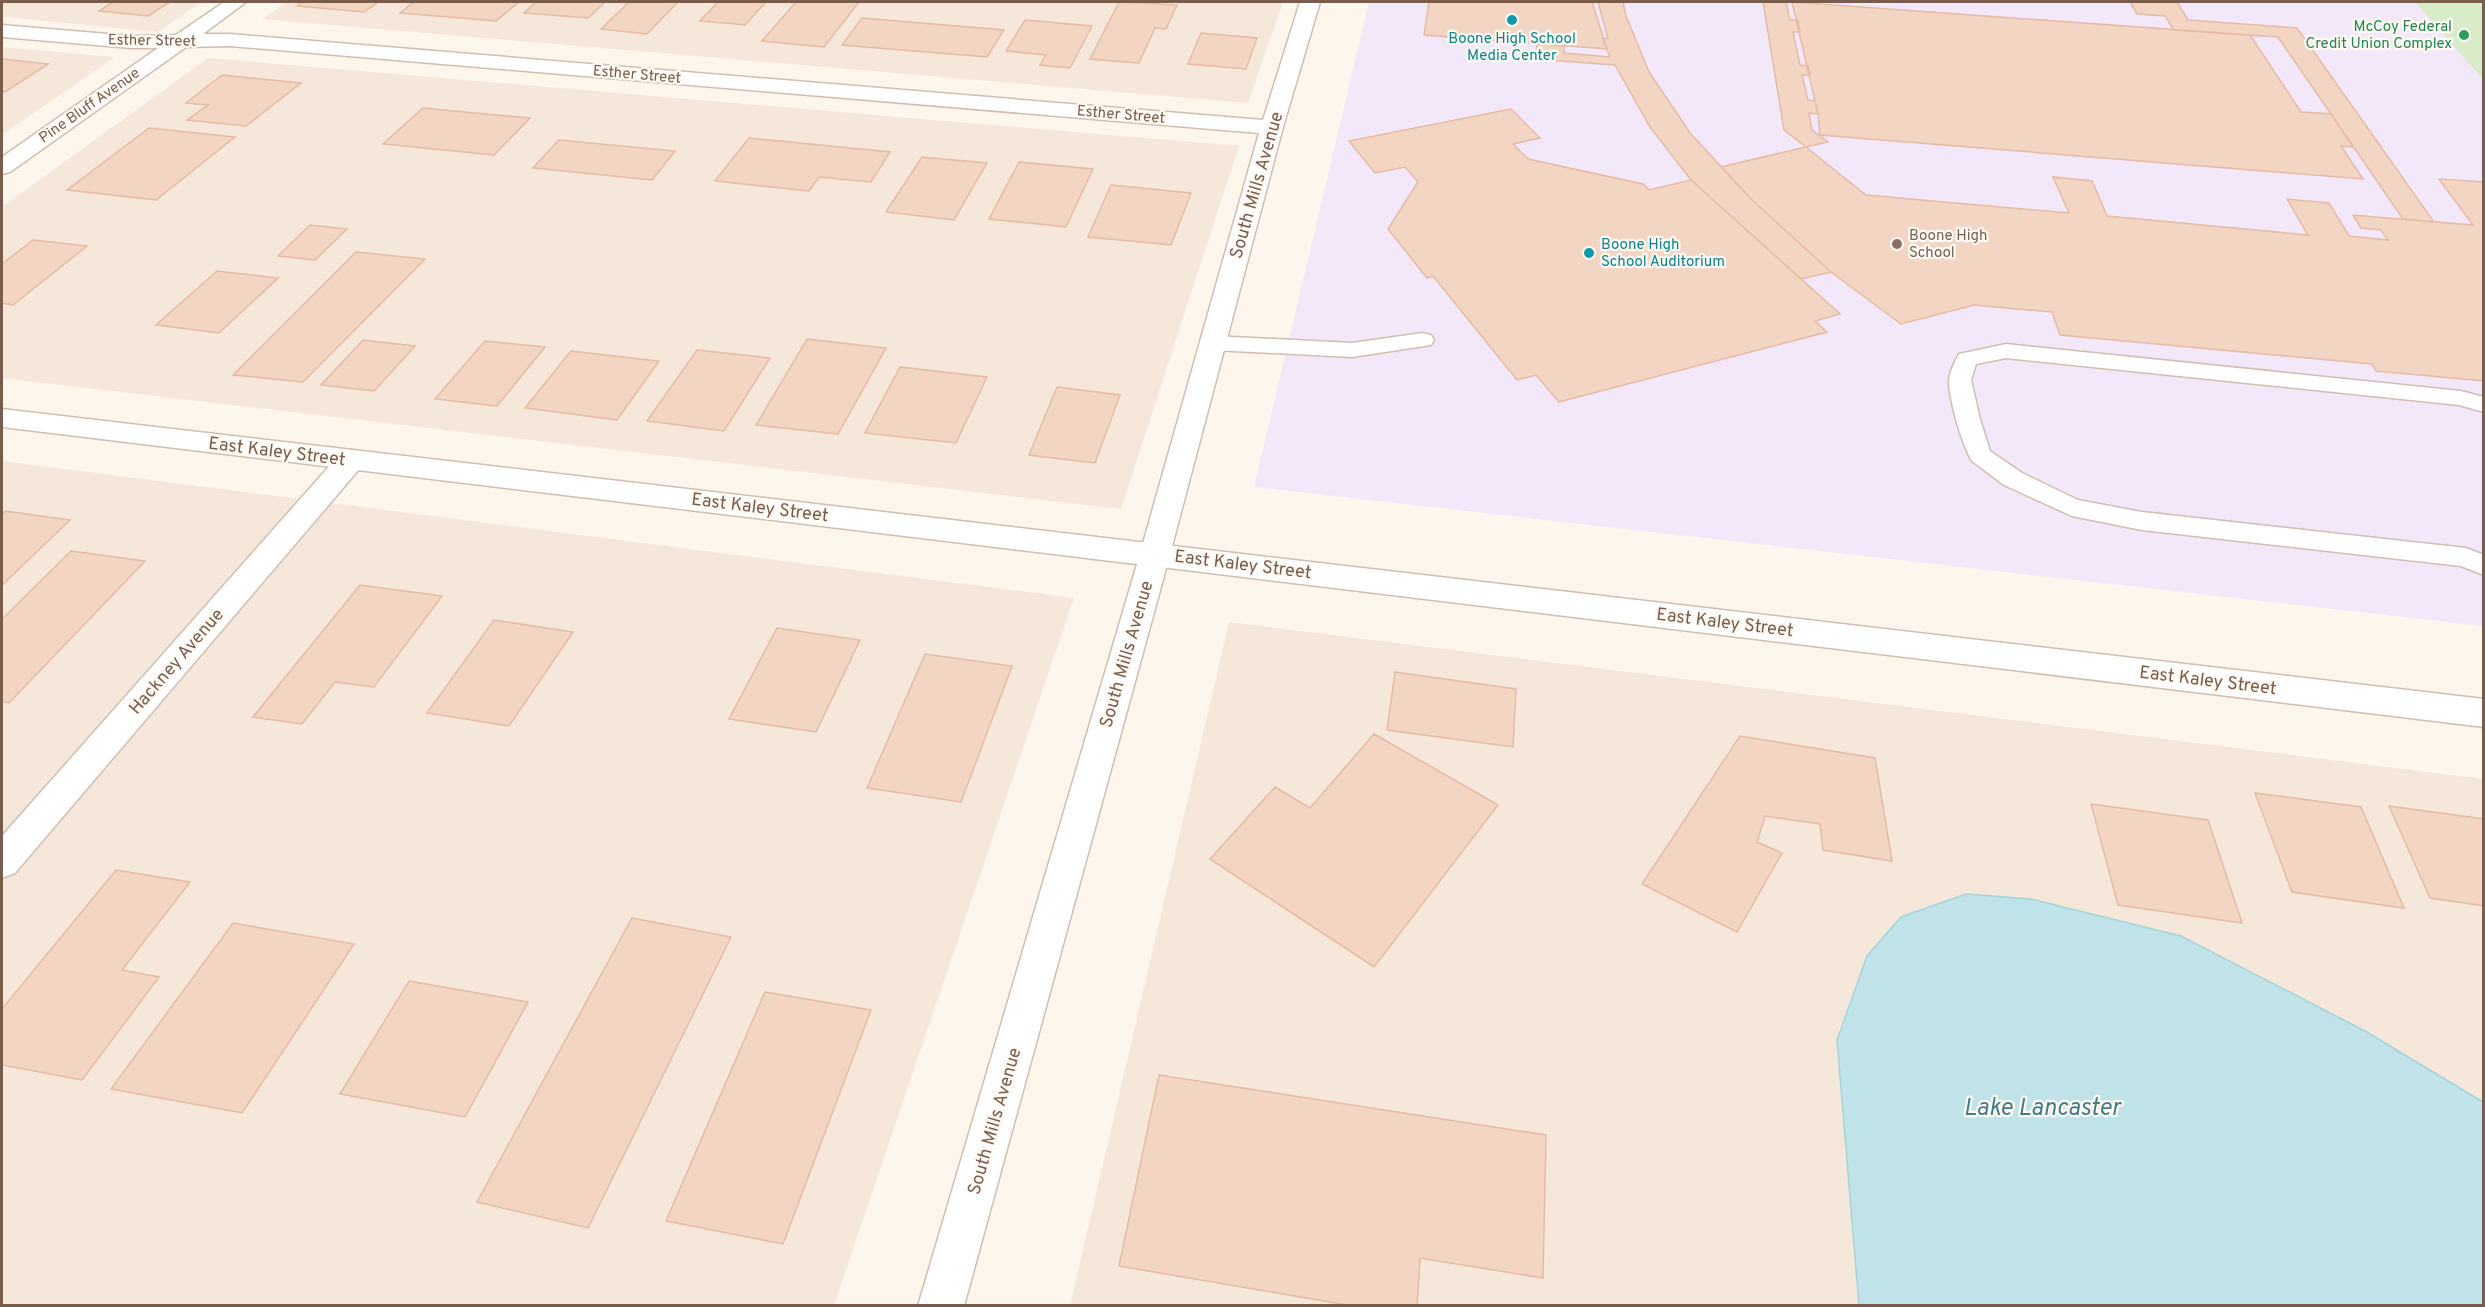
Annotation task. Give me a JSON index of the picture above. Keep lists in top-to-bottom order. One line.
{"streets":{"street":["Esther Street","Pine Bluff Avenue","South Mills Avenue","East Kaley Street","Hackney Avenue"]},"crossings":[["Esther Street","Pine Bluff Avenue"],["Esther Street","South Mills Avenue"],["South Mills Avenue","East Kaley Street"],["East Kaley Street","Hackney Avenue"]],"water":["Lake Lancaster"],"places":["Boone High School Media Center","McCoy Federal Credit Union Complex","Boone High School","Boone High School Auditorium"]}
